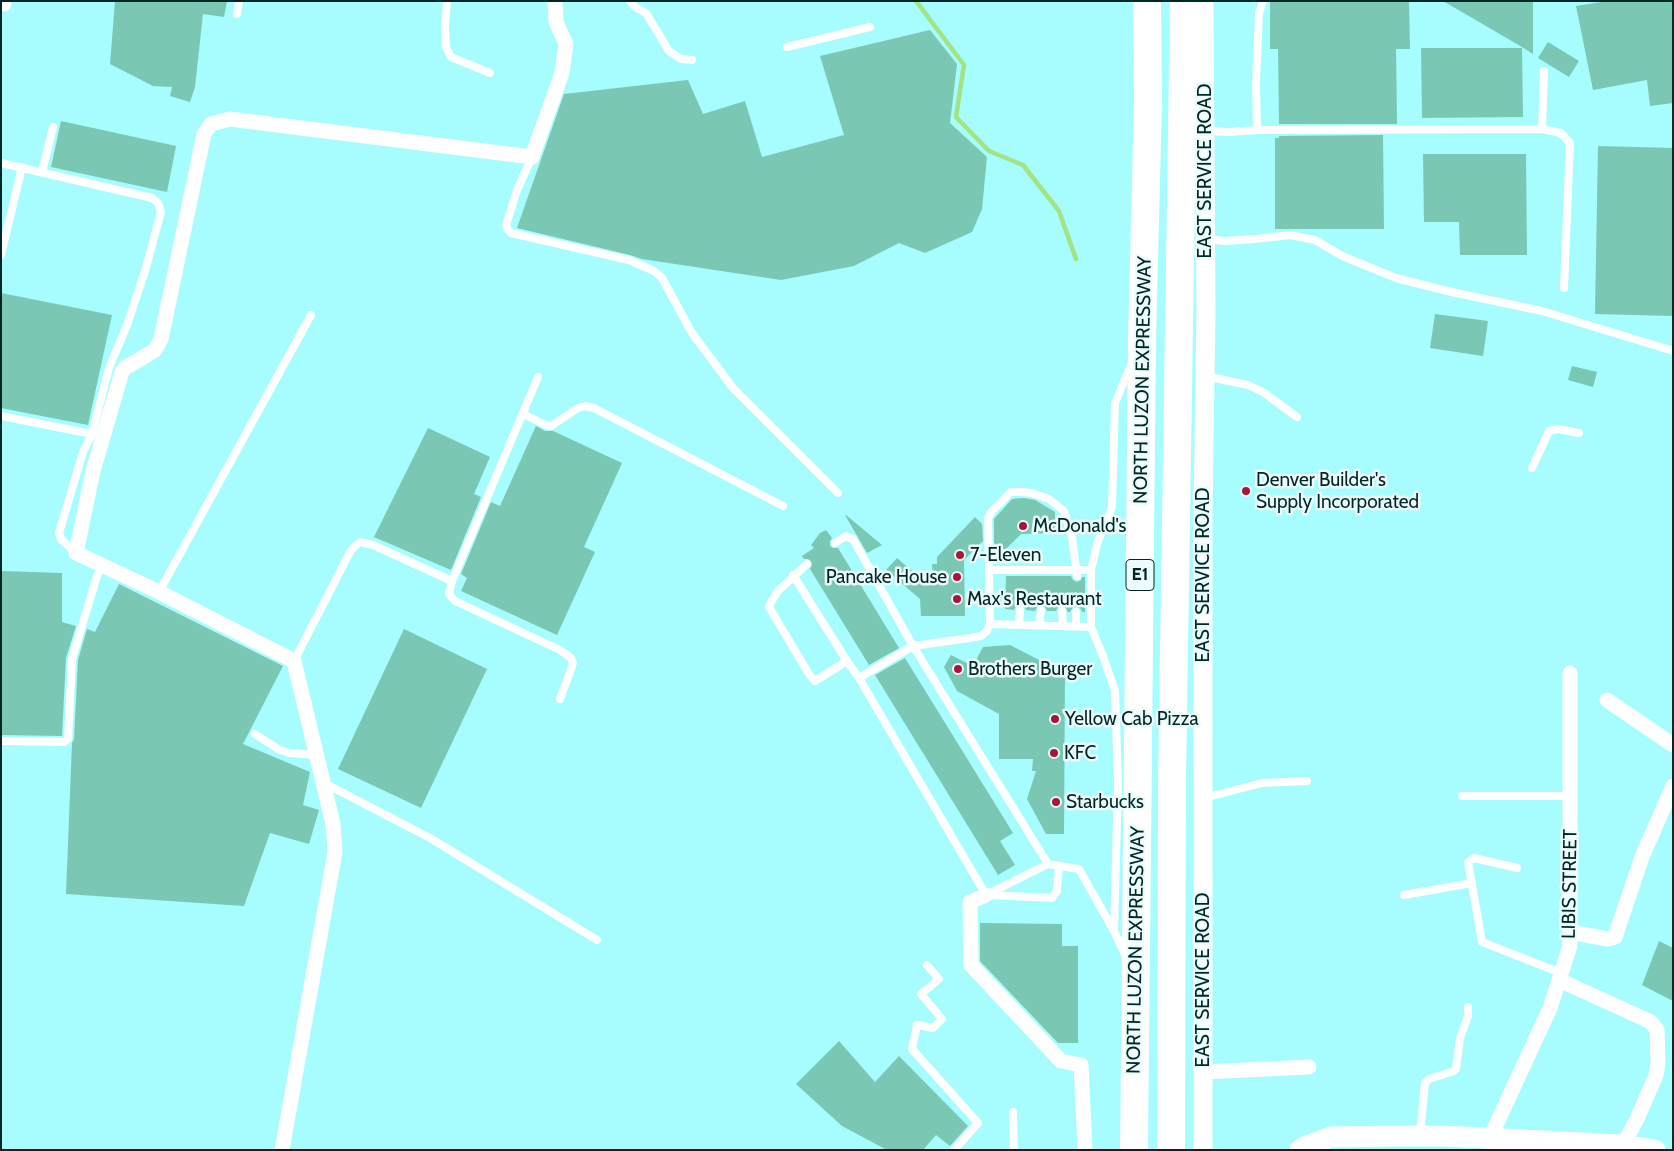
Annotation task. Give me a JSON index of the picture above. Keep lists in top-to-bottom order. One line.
{"streets":{"highway":["NORTH LUZON EXPRESSWAY","E1"],"street":["EAST SERVICE ROAD","LIBIS STREET"]},"places":["Denver Builder's Supply Incorporated","McDonald's","7-Eleven","Pancake House","Max's Restaurant","Brothers Burger","Yellow Cab Pizza","KFC","Starbucks"]}
